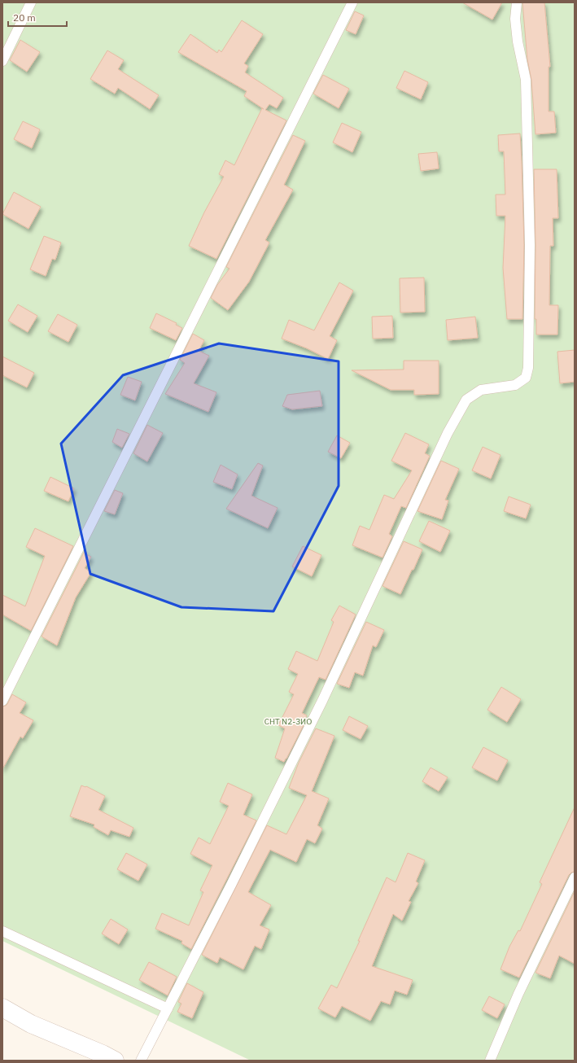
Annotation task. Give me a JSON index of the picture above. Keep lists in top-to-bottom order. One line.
{"parks":["СНТ N2-ЗИО"],"scale_bar":"20 m"}
